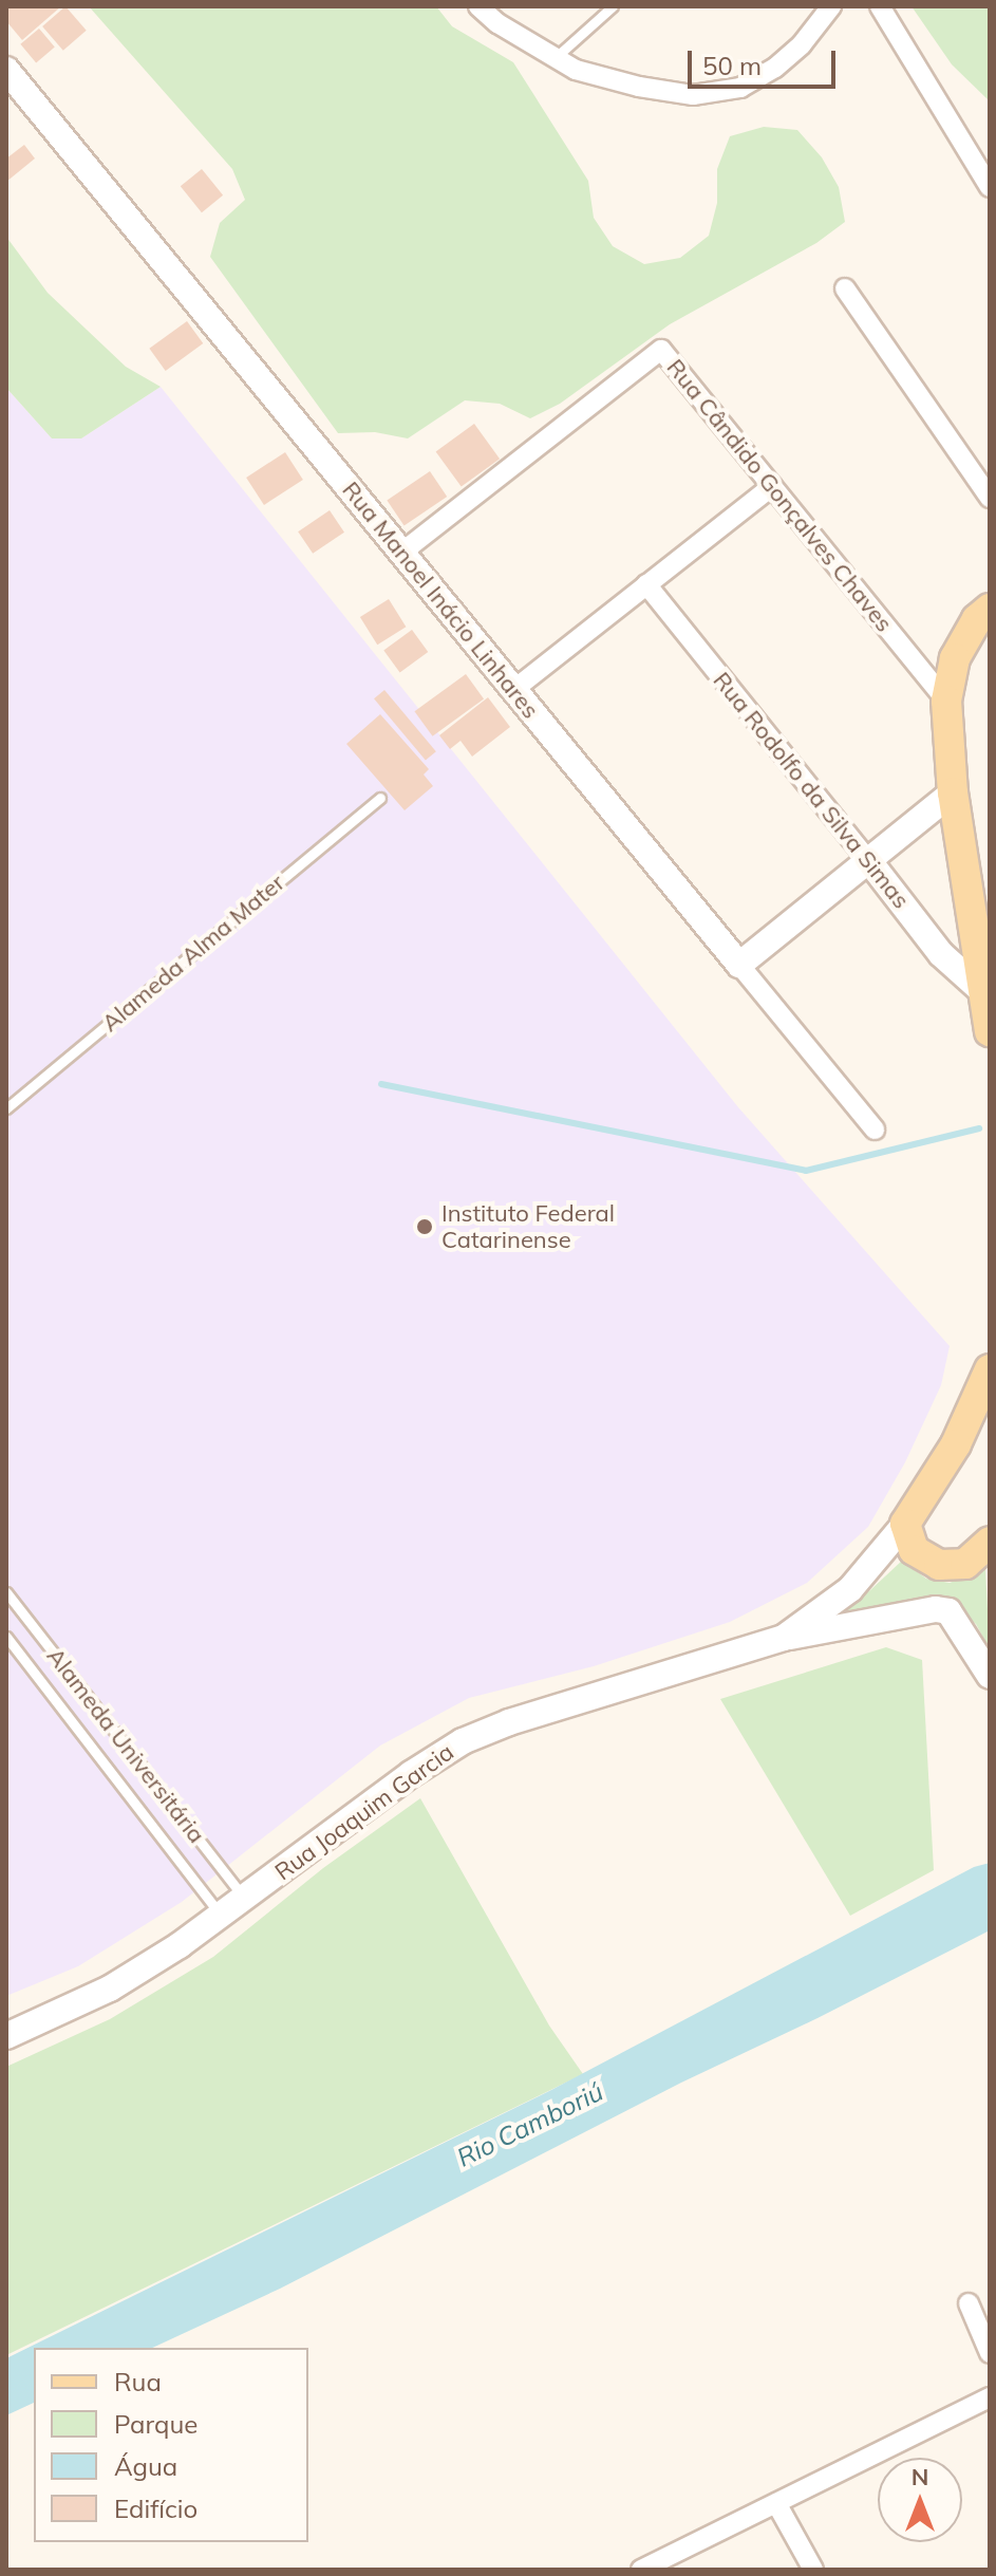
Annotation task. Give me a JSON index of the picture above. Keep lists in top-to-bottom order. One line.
{"streets":{"main road":["Rua Manoel Inácio Linhares","Rua Rodolfo da Silva Simas","Rua Joaquim Garcia"],"street":["Rua Cândido Gonçalves Chaves"],"lane":["Alameda Alma Mater","Alameda Universitária"]},"crossings":[["Rua Cândido Gonçalves Chaves","Rua Manoel Inácio Linhares"],["Alameda Universitária","Rua Joaquim Garcia"]],"water":["Rio Camboriú"],"places":["Instituto Federal Catarinense"],"legend":["Rua","Parque","Água","Edifício"],"scale_bar":"50 m","north":"top"}
